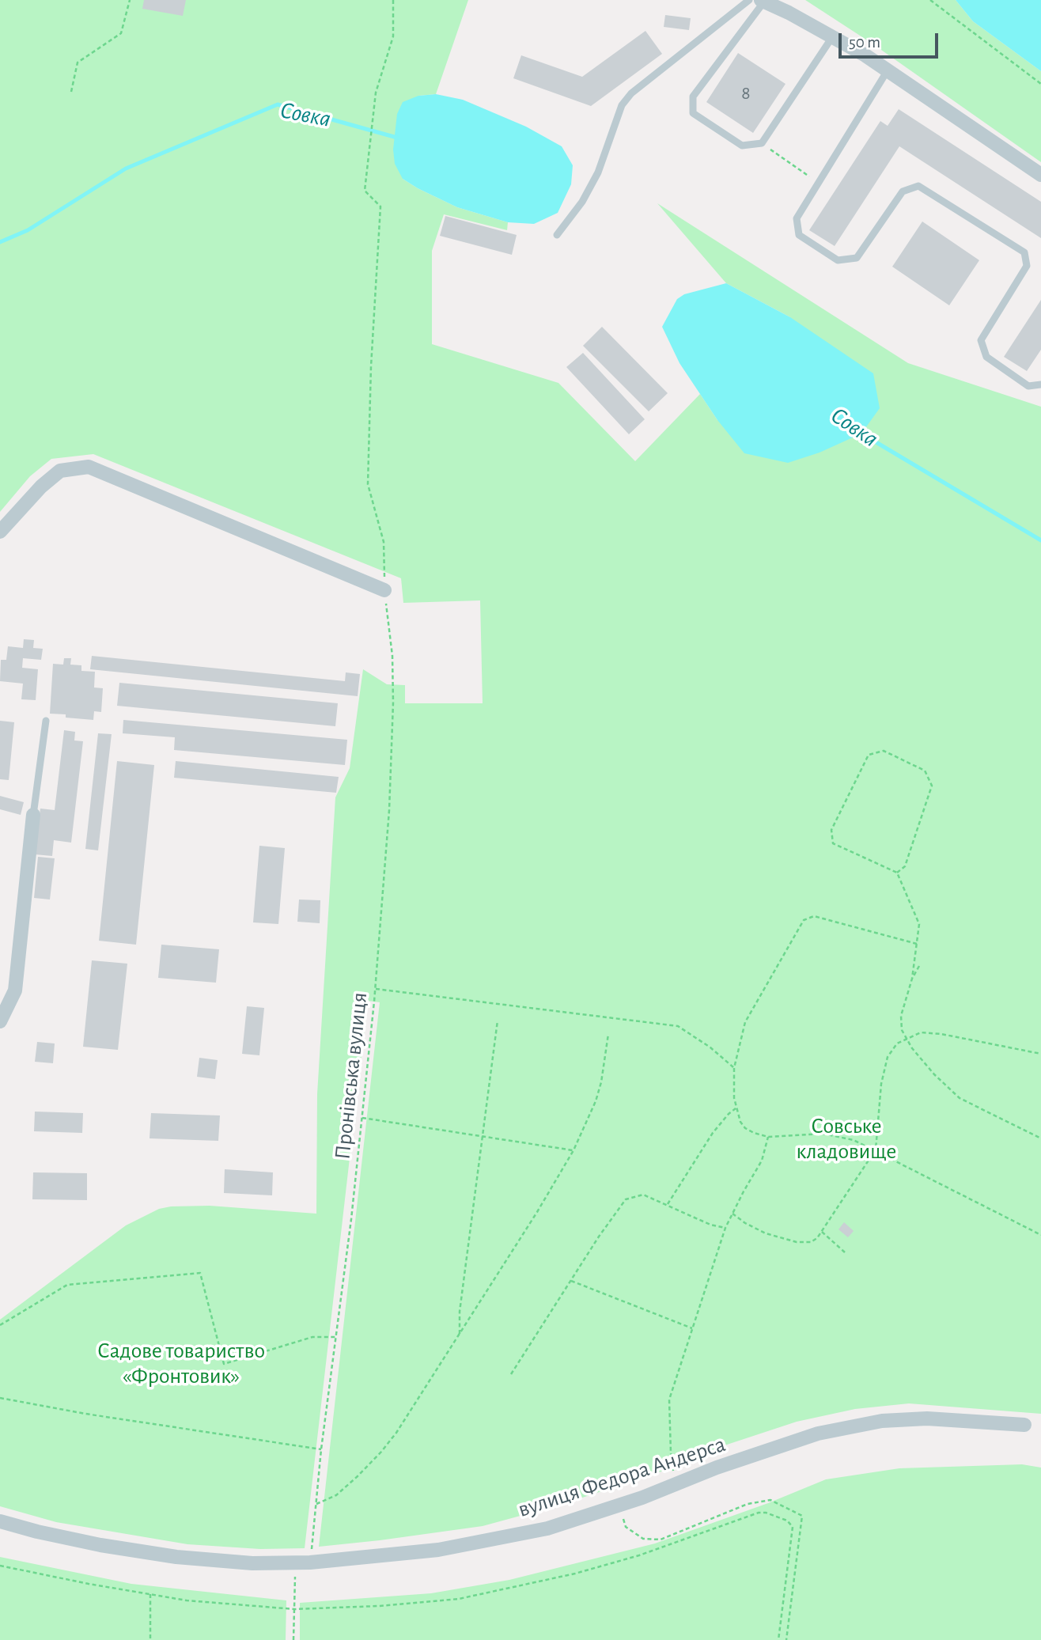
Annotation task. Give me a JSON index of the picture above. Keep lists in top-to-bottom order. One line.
{"streets":{"street":["вулиця Федора Андерса"],"path":["Пронівська вулиця"]},"crossings":[["Пронівська вулиця","вулиця Федора Андерса"]],"water":["Совка"],"parks":["Совське кладовище","Садове товариство «Фронтовик»"],"house_numbers":["8"],"scale_bar":"50 m"}
